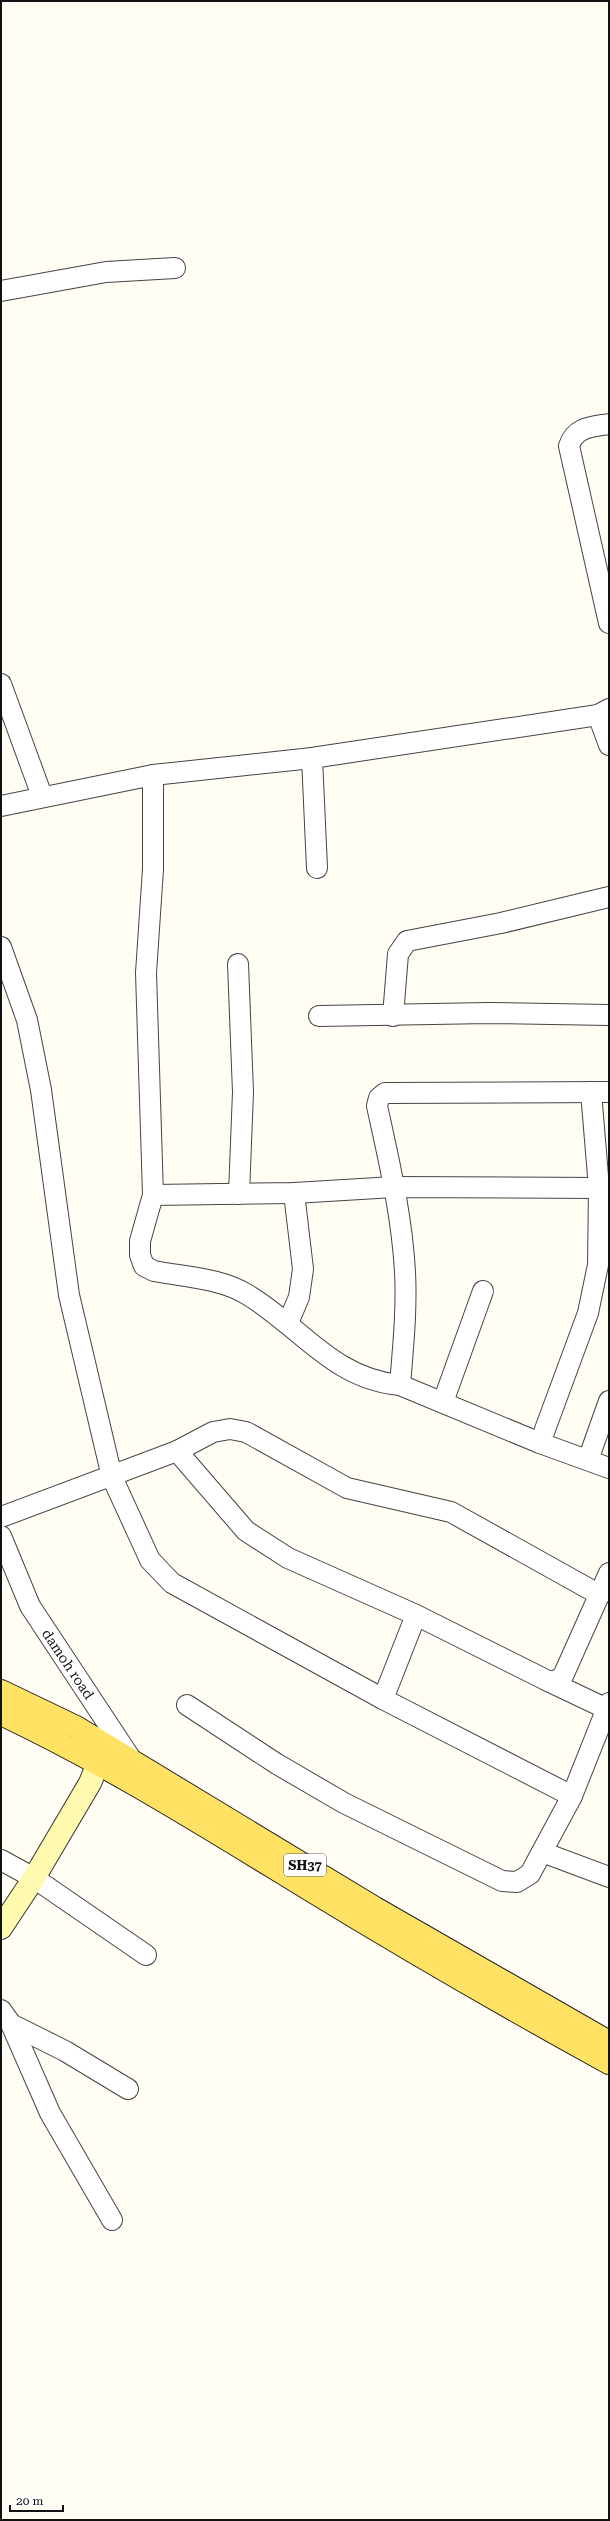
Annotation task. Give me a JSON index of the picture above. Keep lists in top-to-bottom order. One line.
{"streets":{"main road":["SH37"],"street":["damoh road"]},"crossings":[["damoh road","SH37"]],"scale_bar":"20 m"}
